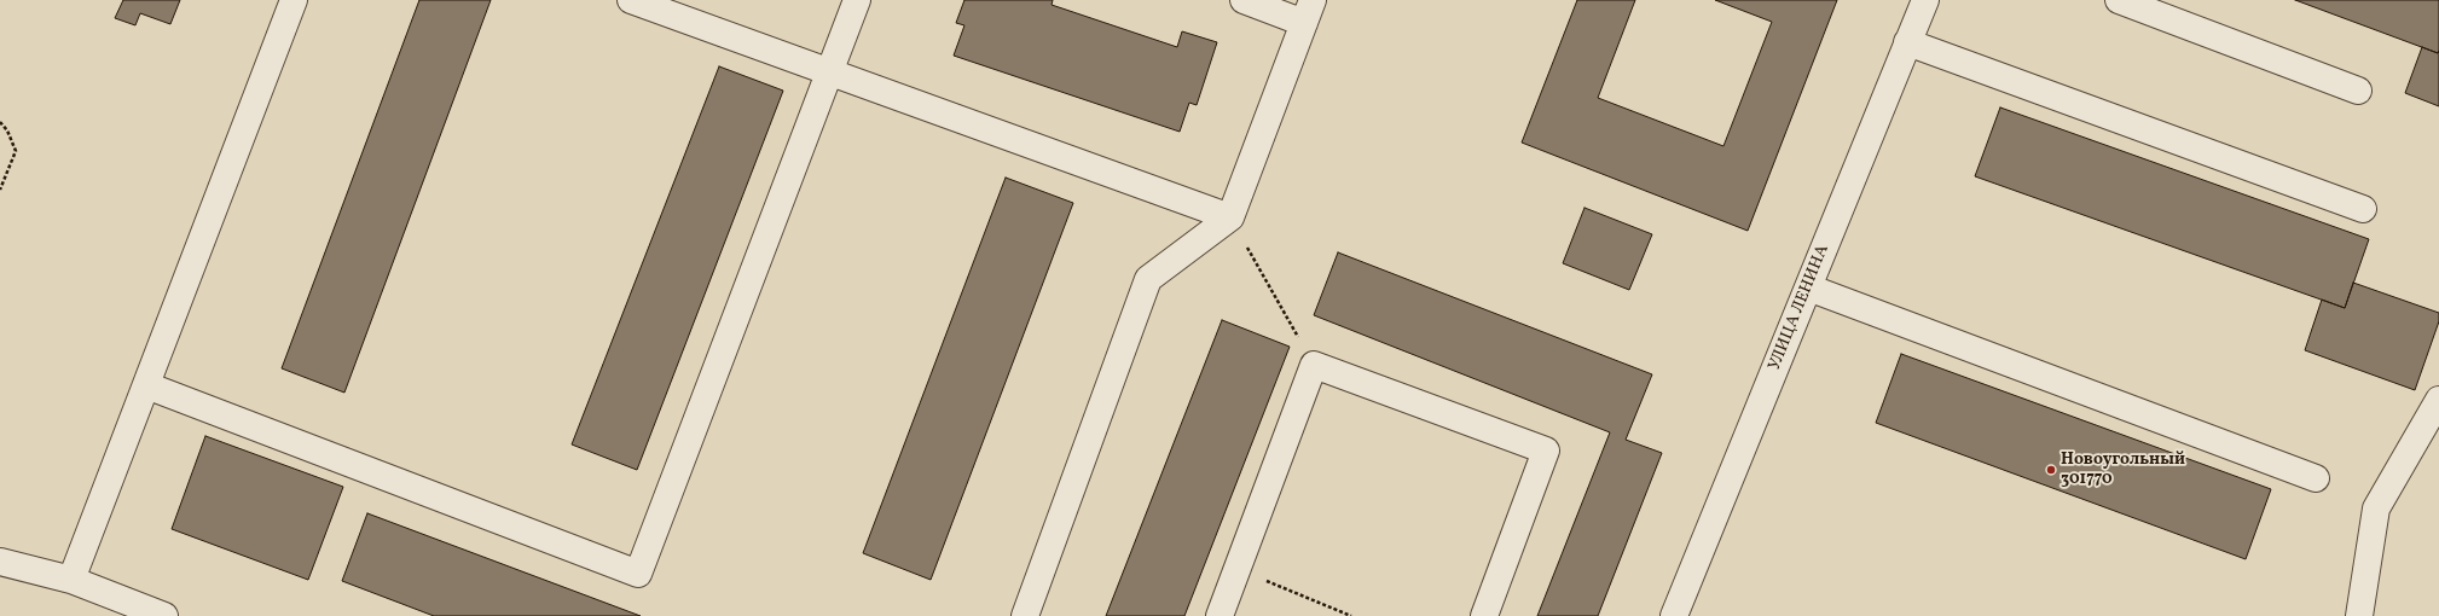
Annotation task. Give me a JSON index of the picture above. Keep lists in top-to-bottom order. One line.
{"streets":{"street":["УЛИЦА ЛЕНИНА"]},"places":["Новоугольный 301770"]}
